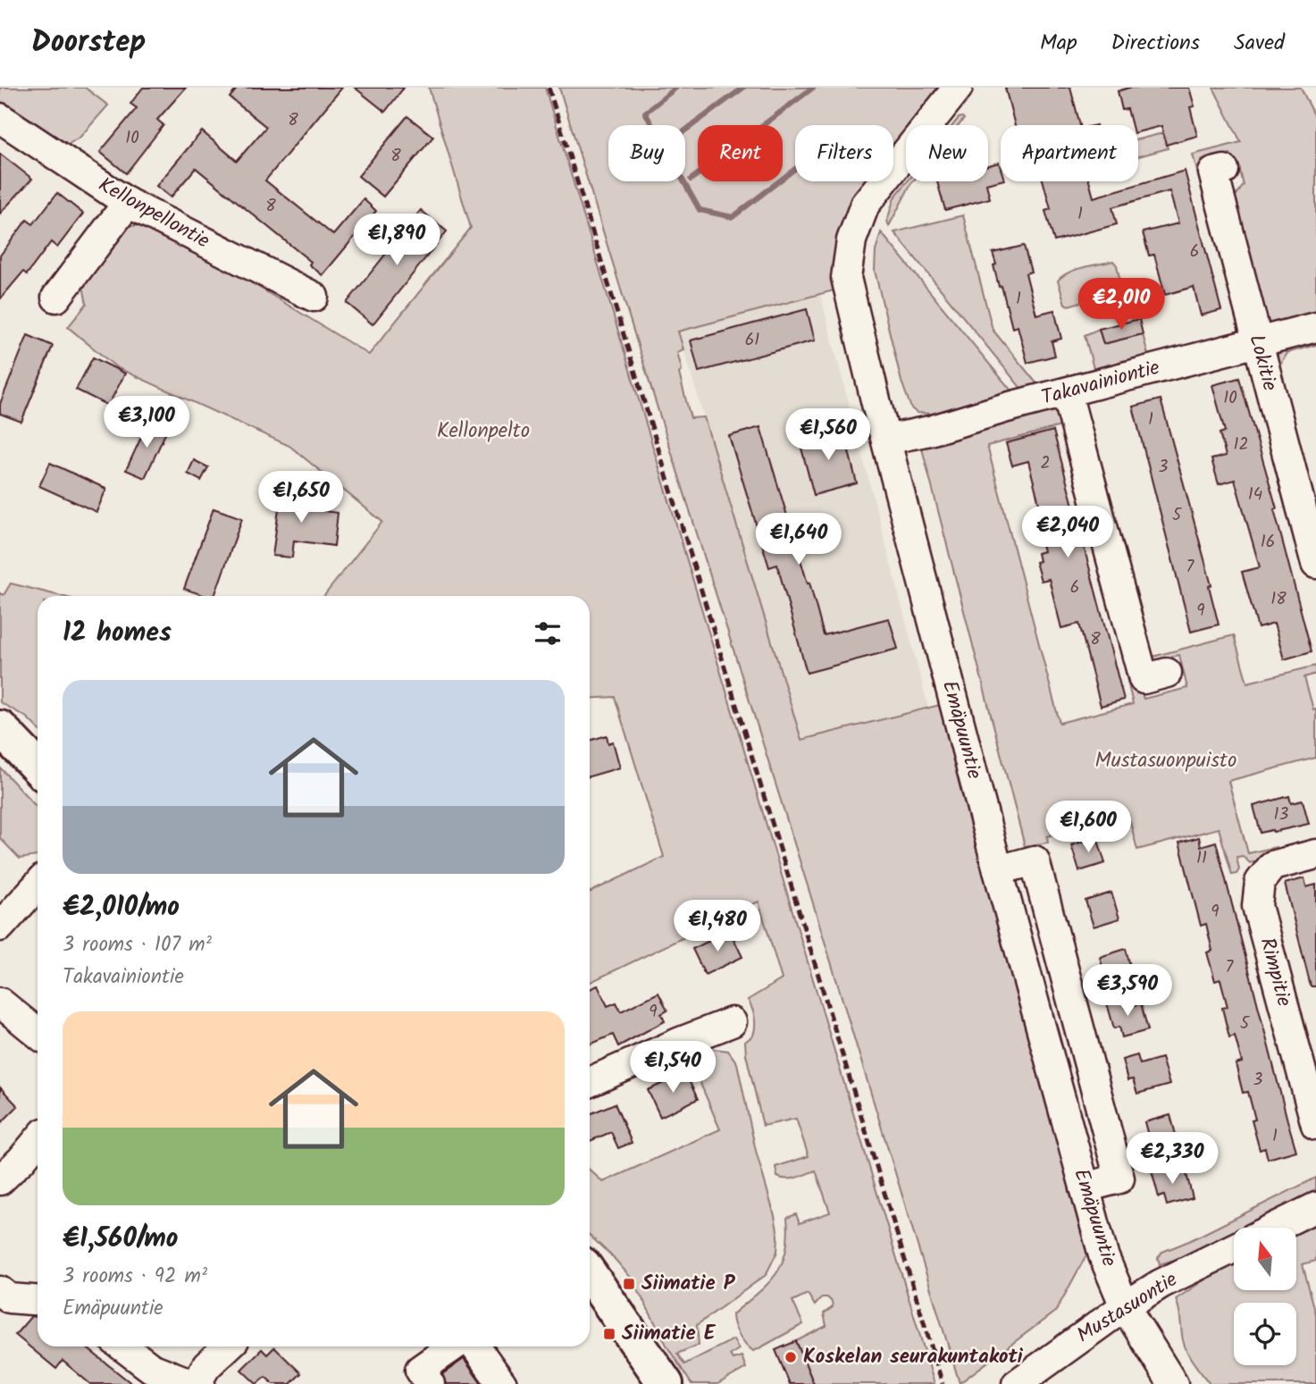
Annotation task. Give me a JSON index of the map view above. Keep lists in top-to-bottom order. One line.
{"streets":{"street":["Kellonpellontie","Lokitie","Takavainiontie","Emäpuuntie","Rimpitie","Mustasuontie"]},"crossings":[["Lokitie","Takavainiontie"],["Takavainiontie","Emäpuuntie"],["Emäpuuntie","Mustasuontie"]],"parks":["Kellonpelto","Mustasuonpuisto"],"places":{"transit":["Siimatie P","Siimatie E"],"other":["Koskelan seurakuntakoti"]},"house_numbers":["8","10","8","8","1","6","1","61","10","1","12","2","3","14","5","16","7","6","18","9","8","13","11","9","7","9","5","3","1"],"north":"top","page":{"header":"Doorstep","nav":["Map","Directions","Saved"],"chip":["Buy","Rent","Filters","New","Apartment"],"price":["€1,890","€2,010","€3,100","€1,560","€1,650","€2,040","€1,640","€1,600","€1,480","€3,590","€1,540","€2,330"],"heading":"12 homes","list":[{"name":"€2,010/mo","note":"3 rooms · 107 m² · Takavainiontie"},{"name":"€1,560/mo","note":"3 rooms · 92 m² · Emäpuuntie"}]}}
